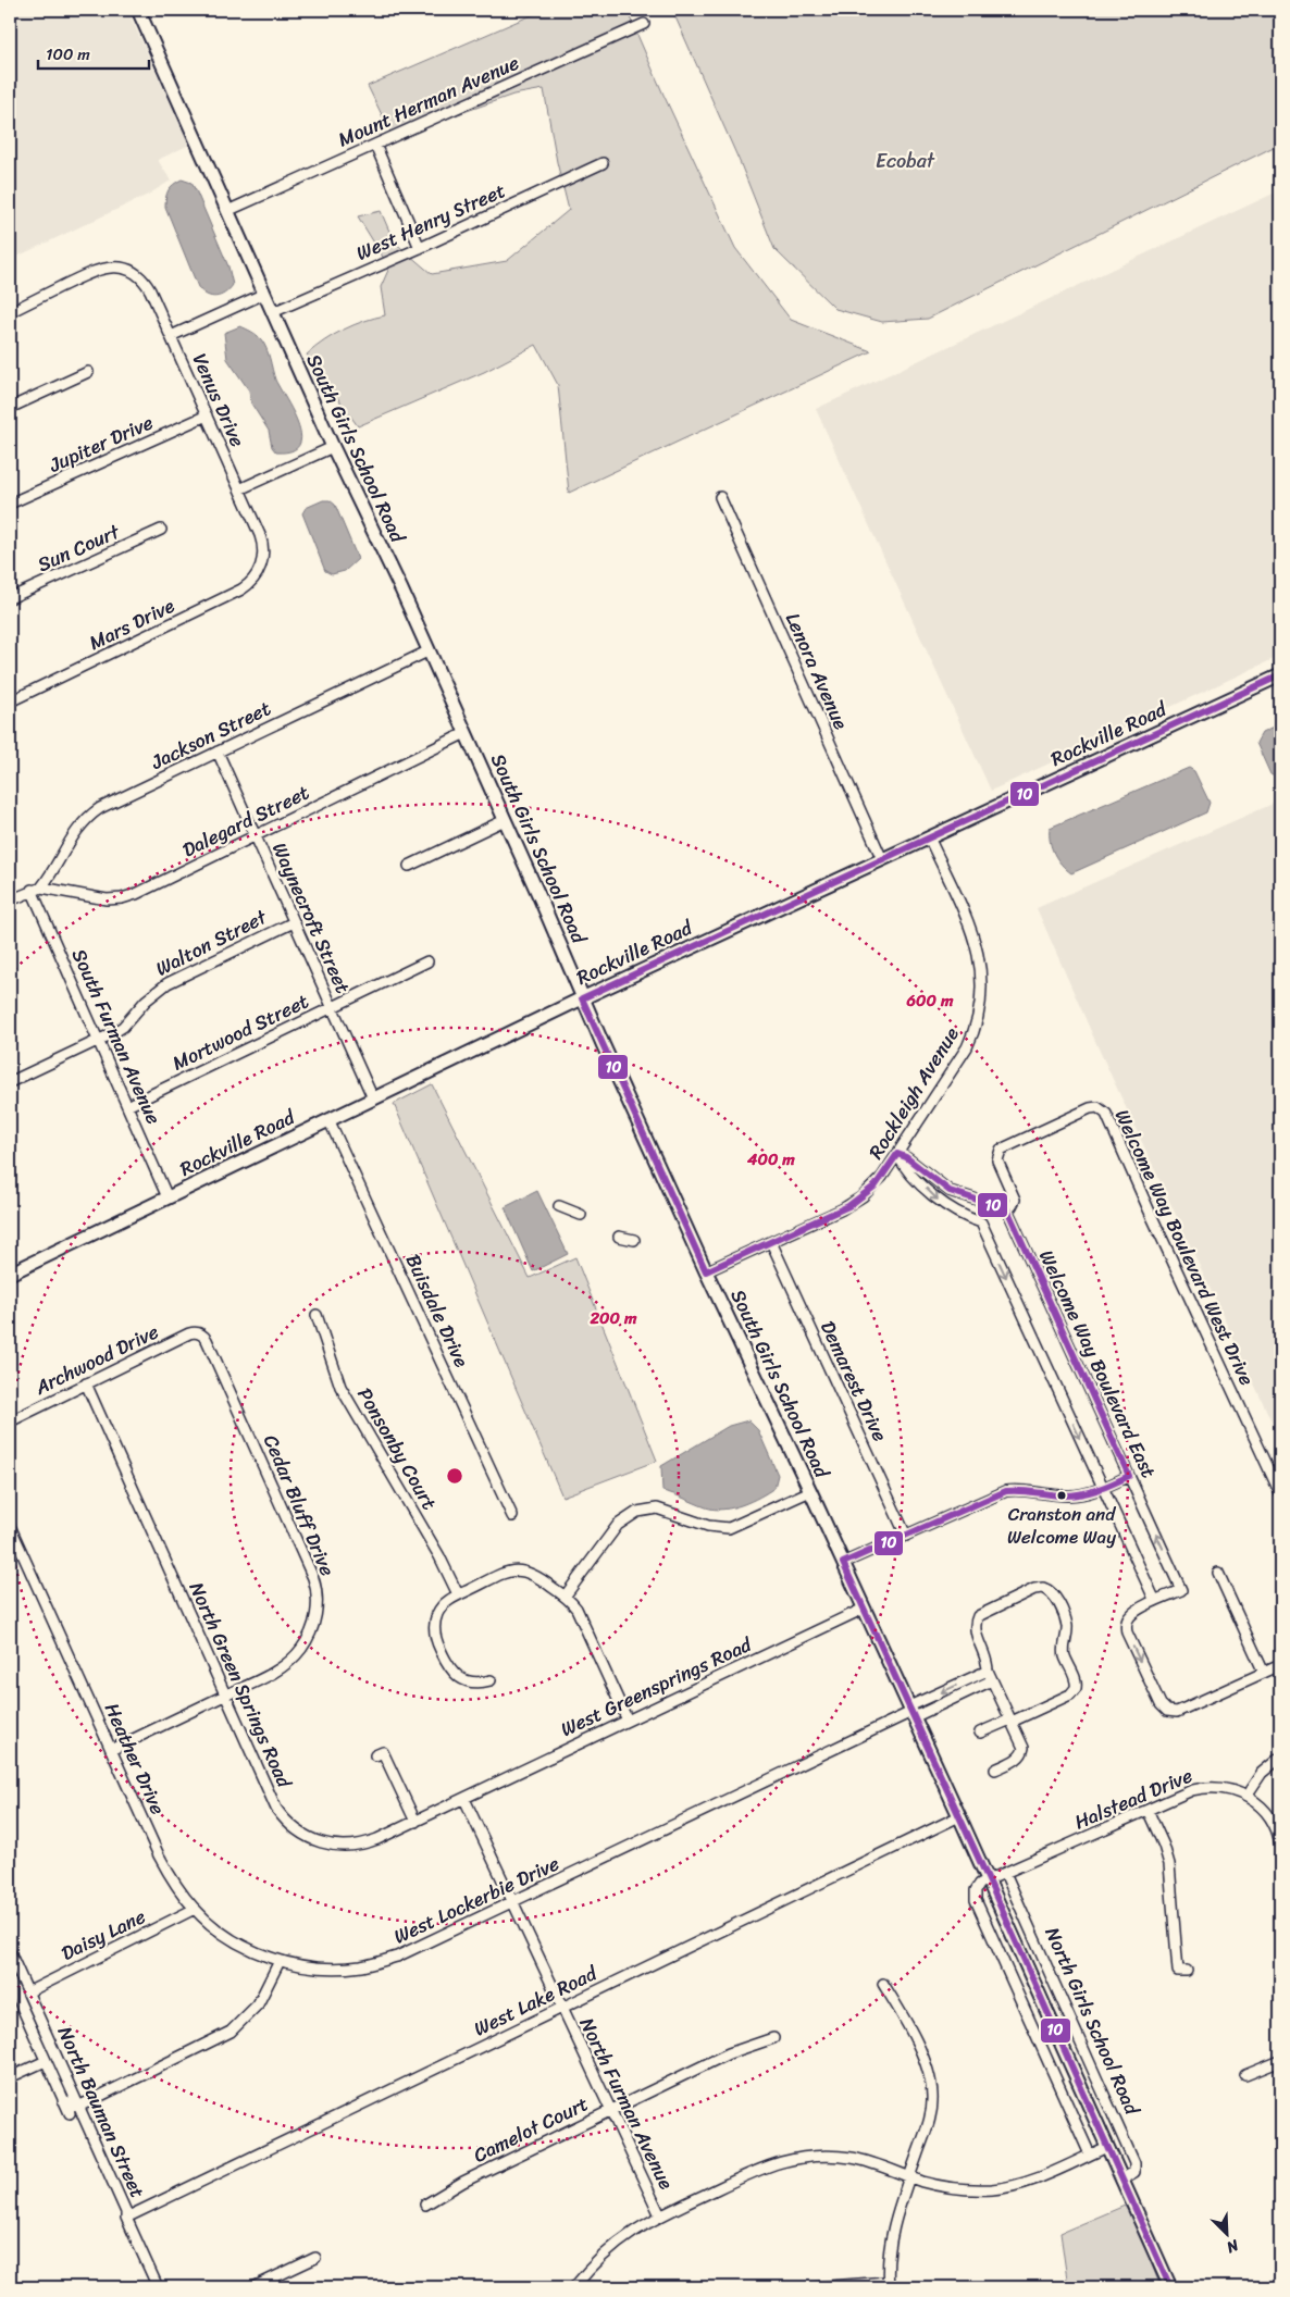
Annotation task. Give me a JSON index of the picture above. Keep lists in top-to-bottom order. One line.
{"streets":{"main road":["South Girls School Road","Rockville Road","North Girls School Road"],"street":["Mount Herman Avenue","West Henry Street","Venus Drive","Jupiter Drive","Sun Court","Mars Drive","Lenora Avenue","Jackson Street","Dalegard Street","Waynecroft Street","Walton Street","Mortwood Street","South Furman Avenue","Rockleigh Avenue","Welcome Way Boulevard West Drive","Buisdale Drive","Archwood Drive","Welcome Way Boulevard East","Demarest Drive","Ponsonby Court","Cedar Bluff Drive","North Green Springs Road","West Greensprings Road","Heather Drive","Halstead Drive","West Lockerbie Drive","Daisy Lane","West Lake Road","North Furman Avenue","North Bauman Street","Camelot Court"]},"crossings":[["Mount Herman Avenue","South Girls School Road"],["West Henry Street","South Girls School Road"],["Venus Drive","Jupiter Drive"],["Venus Drive","Mars Drive"],["South Girls School Road","Rockville Road"],["South Girls School Road","Jackson Street"],["South Girls School Road","Dalegard Street"],["South Girls School Road","Rockleigh Avenue"],["South Girls School Road","West Greensprings Road"],["South Girls School Road","Halstead Drive"],["South Girls School Road","West Lockerbie Drive"],["South Girls School Road","West Lake Road"],["South Girls School Road","North Girls School Road"],["Lenora Avenue","Rockville Road"],["Rockville Road","Waynecroft Street"],["Rockville Road","South Furman Avenue"],["Rockville Road","Rockleigh Avenue"],["Rockville Road","Buisdale Drive"],["Jackson Street","Dalegard Street"],["Jackson Street","Waynecroft Street"],["Jackson Street","South Furman Avenue"],["Dalegard Street","Waynecroft Street"],["Dalegard Street","South Furman Avenue"],["Waynecroft Street","Walton Street"],["Waynecroft Street","Mortwood Street"],["Walton Street","South Furman Avenue"],["Mortwood Street","South Furman Avenue"],["Rockleigh Avenue","Demarest Drive"],["Welcome Way Boulevard West Drive","Welcome Way Boulevard East"],["Archwood Drive","Cedar Bluff Drive"],["Archwood Drive","North Green Springs Road"],["Cedar Bluff Drive","North Green Springs Road"],["Cedar Bluff Drive","Heather Drive"],["North Green Springs Road","West Greensprings Road"],["North Green Springs Road","North Furman Avenue"],["West Greensprings Road","North Furman Avenue"],["Heather Drive","West Lockerbie Drive"],["Heather Drive","Daisy Lane"],["Halstead Drive","North Girls School Road"],["West Lockerbie Drive","North Furman Avenue"],["Daisy Lane","North Bauman Street"],["West Lake Road","North Furman Avenue"],["West Lake Road","North Bauman Street"],["North Furman Avenue","Camelot Court"]],"parks":["Ecobat"],"places":["Cranston and Welcome Way"],"lines":["transit line 10"],"scale_bar":"100 m","north":"bottom right","rings":["600 m","400 m","200 m"]}
